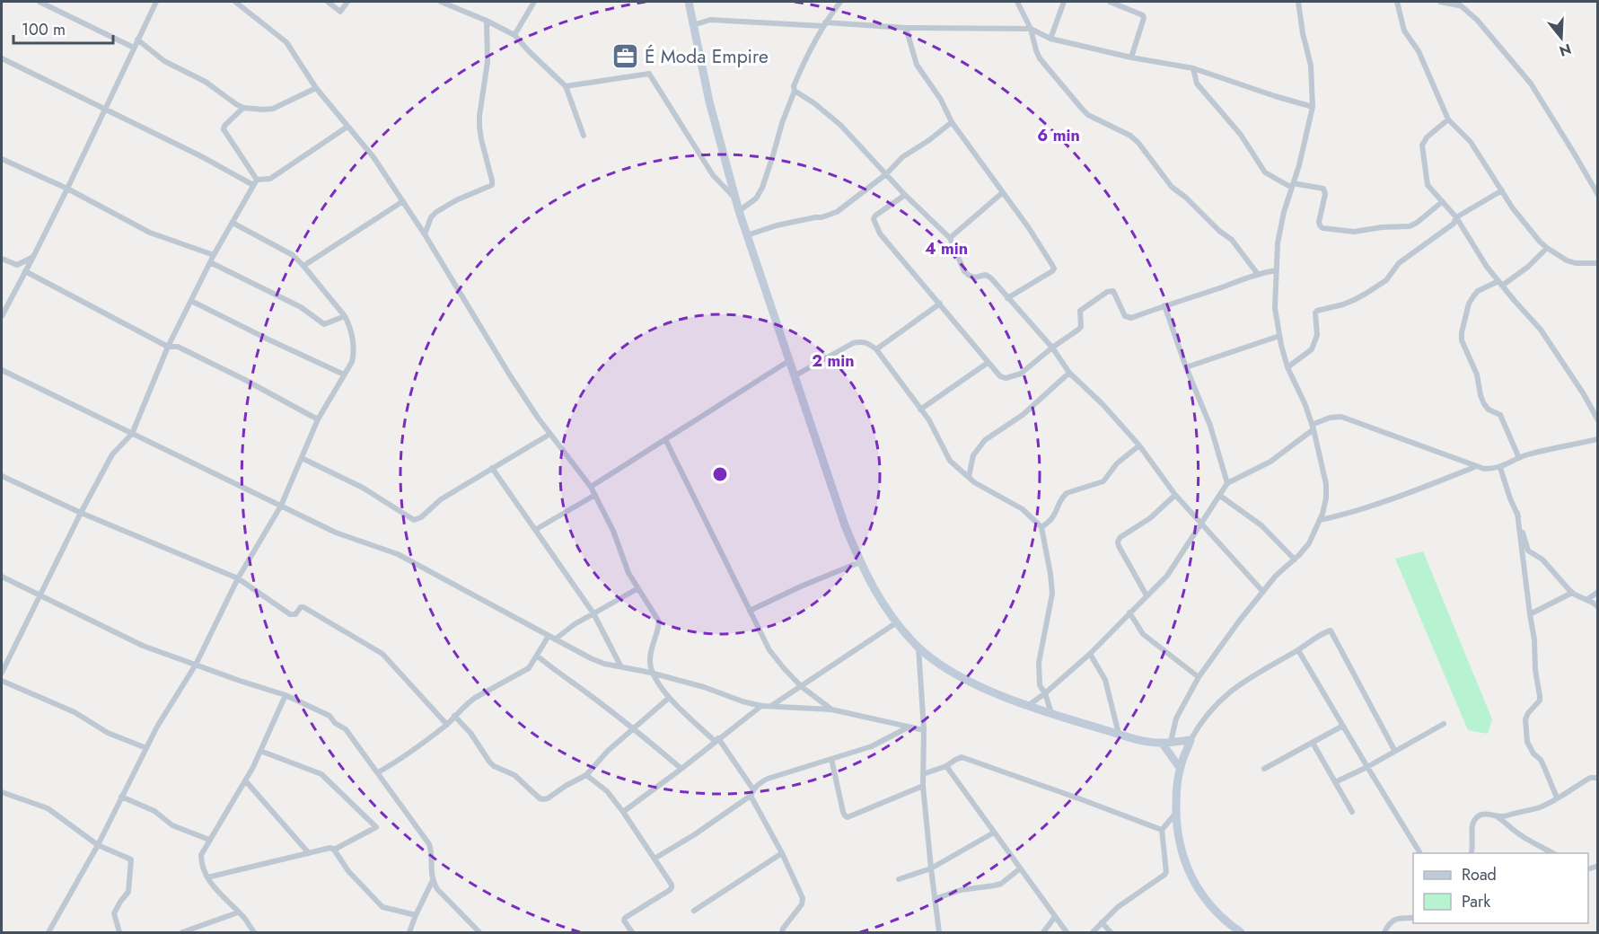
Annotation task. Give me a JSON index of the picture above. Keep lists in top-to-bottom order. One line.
{"places":{"office":["É Moda Empire"]},"legend":["Road","Park"],"scale_bar":"100 m","north":"bottom","rings":["6 min","4 min","2 min"]}
